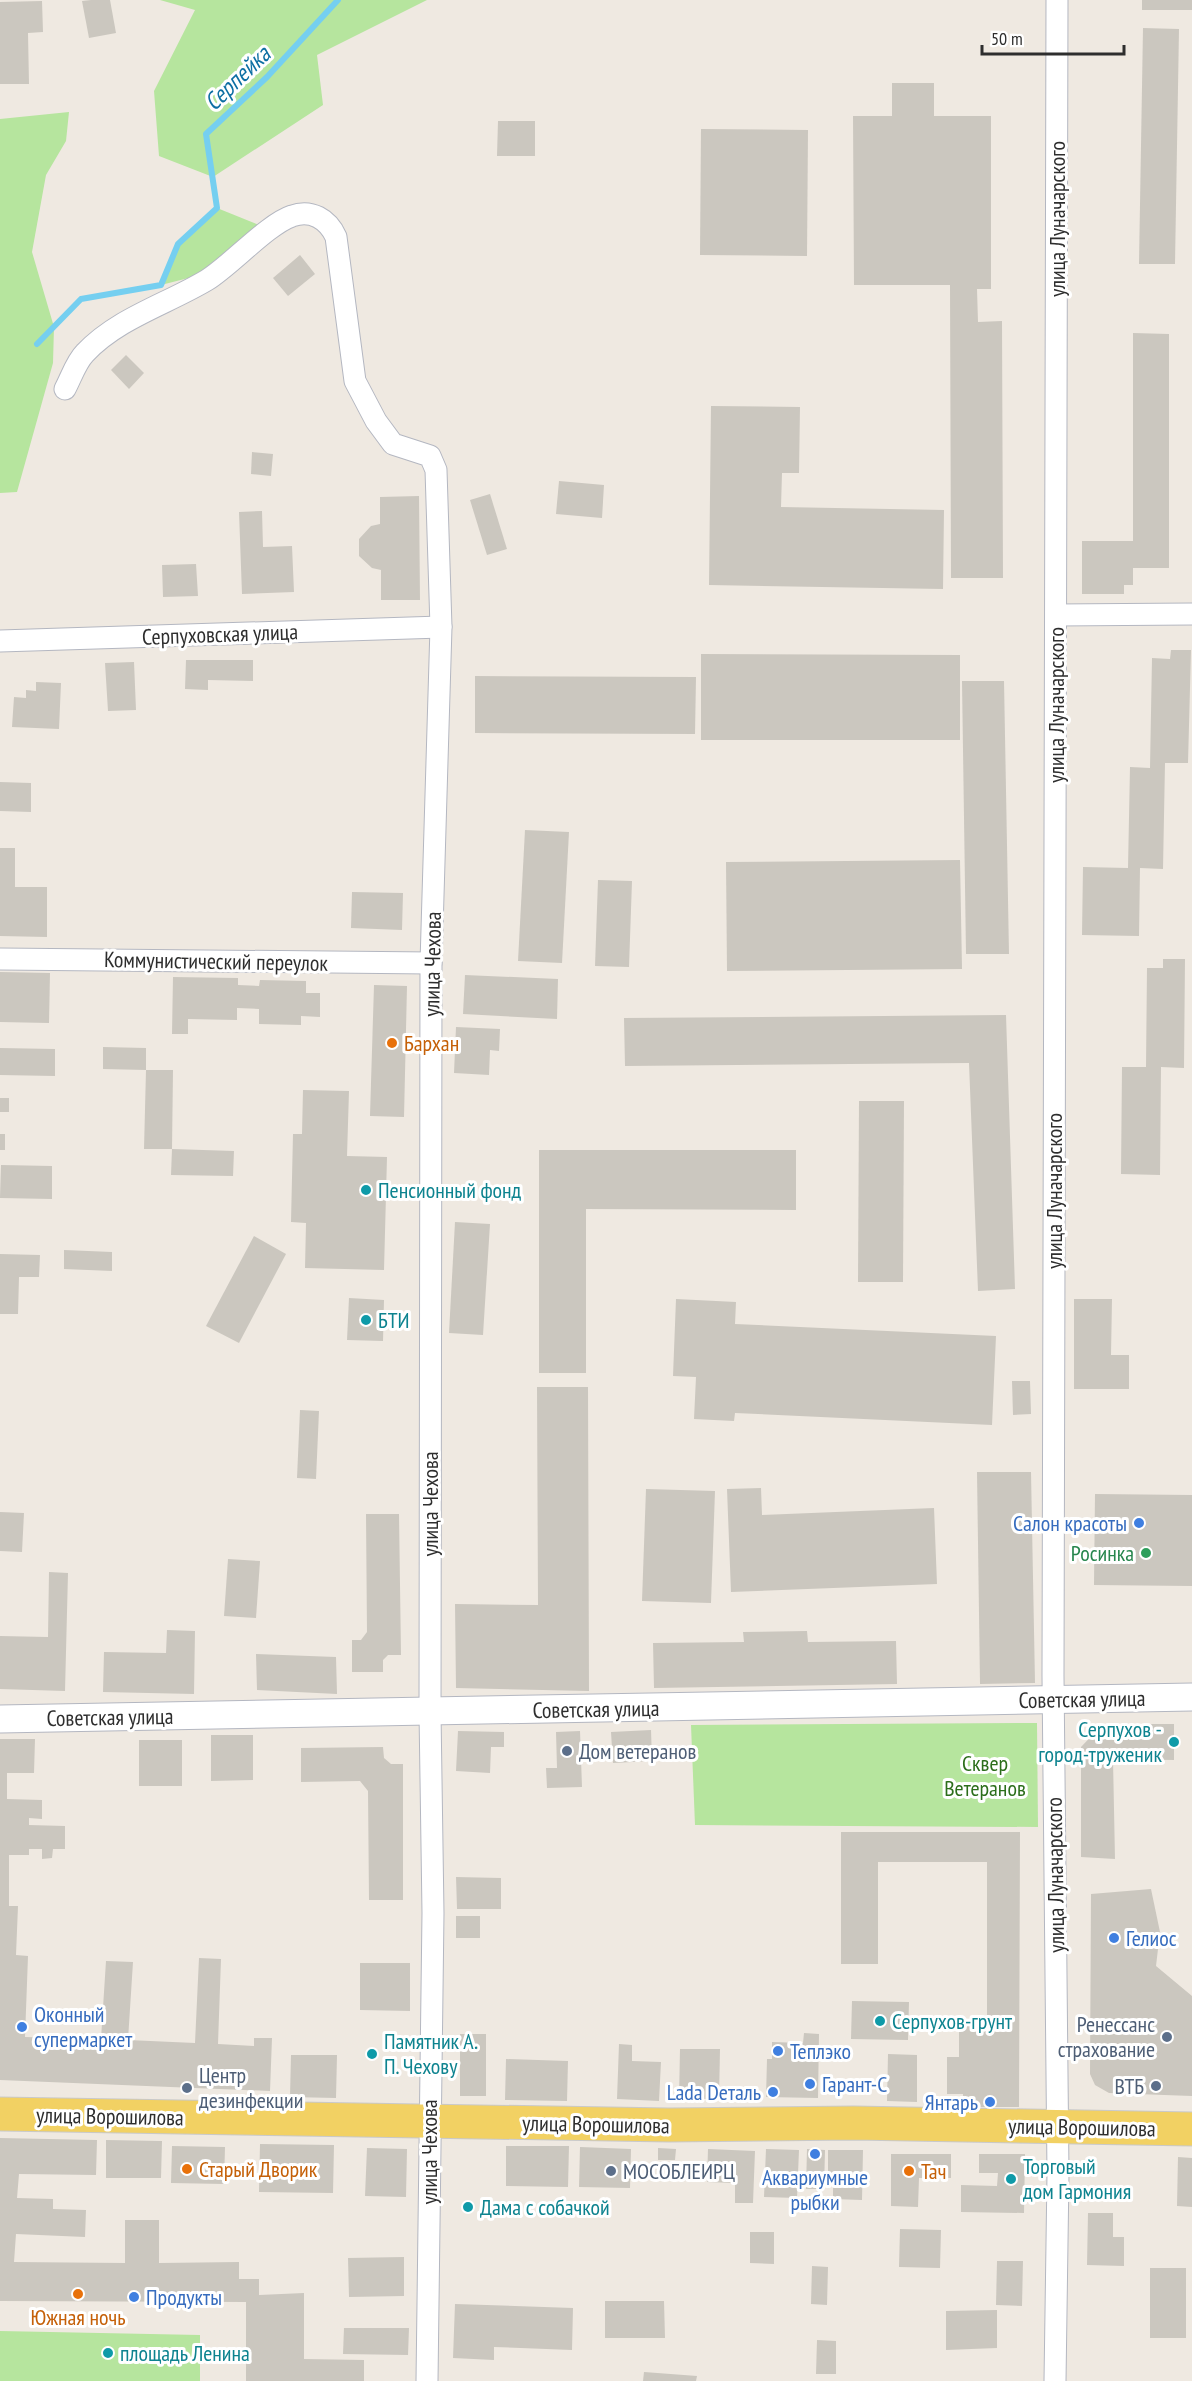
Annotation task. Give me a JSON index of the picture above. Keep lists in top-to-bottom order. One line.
{"streets":{"main road":["улица Ворошилова"],"street":["улица Луначарского","Серпуховская улица","Коммунистический переулок","улица Чехова","Советская улица"]},"crossings":[["улица Луначарского","Советская улица"],["улица Луначарского","улица Ворошилова"],["Серпуховская улица","улица Чехова"],["Коммунистический переулок","улица Чехова"],["улица Чехова","Советская улица"],["улица Чехова","улица Ворошилова"]],"water":["Серпейка"],"parks":["Сквер Ветеранов"],"places":["Бархан","Пенсионный фонд","БТИ","Салон красоты","Росинка","Серпухов - город-труженик","Дом ветеранов","Гелиос","Серпухов-грунт","Оконный супермаркет","Ренессанс страхование","Теплэко","Памятник А. П. Чехову","Гарант-С","ВТБ","Центр дезинфекции","Lada Dеталь","Янтарь","Аквариумные рыбки","Старый Дворик","МОСОБЛЕИРЦ","Тач","Торговый дом Гармония","Дама с собачкой","Южная ночь","Продукты","площадь Ленина"],"scale_bar":"50 m"}
